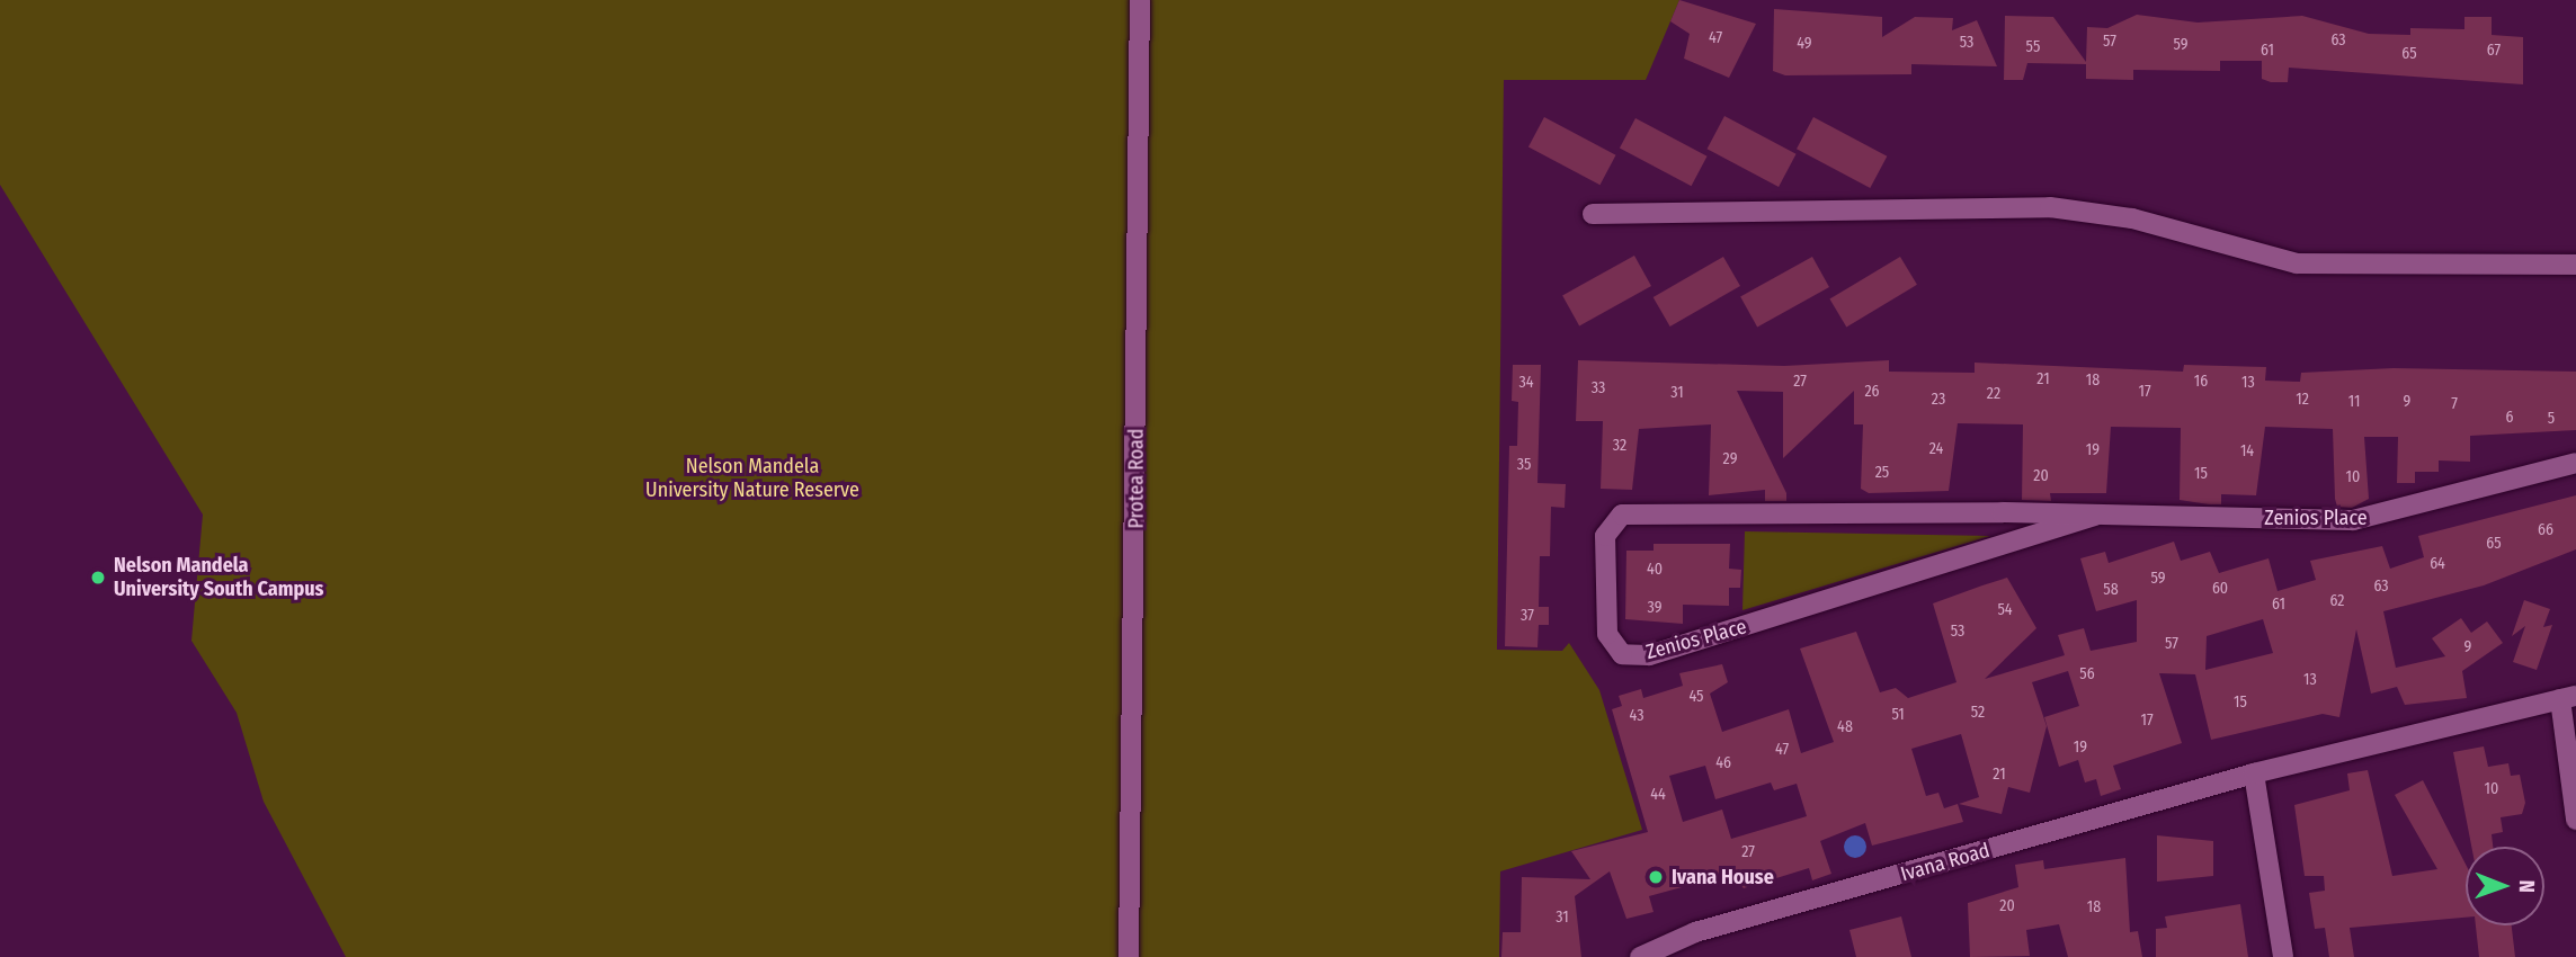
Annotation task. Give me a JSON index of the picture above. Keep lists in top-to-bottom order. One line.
{"streets":{"street":["Protea Road","Zenios Place","Ivana Road"]},"parks":["Nelson Mandela University Nature Reserve"],"places":["Nelson Mandela University South Campus","Ivana House"],"house_numbers":["47","63","57","53","49","59","55","61","67","65","21","18","27","16","34","13","33","26","17","31","22","23","12","11","9","7","6","5","32","24","19","14","29","35","25","15","20","10","66","65","64","40","59","63","60","58","62","61","39","54","37","53","57","9","56","13","45","15","52","51","43","17","48","19","47","46","21","10","44","27","20","18","31"],"north":"right"}
